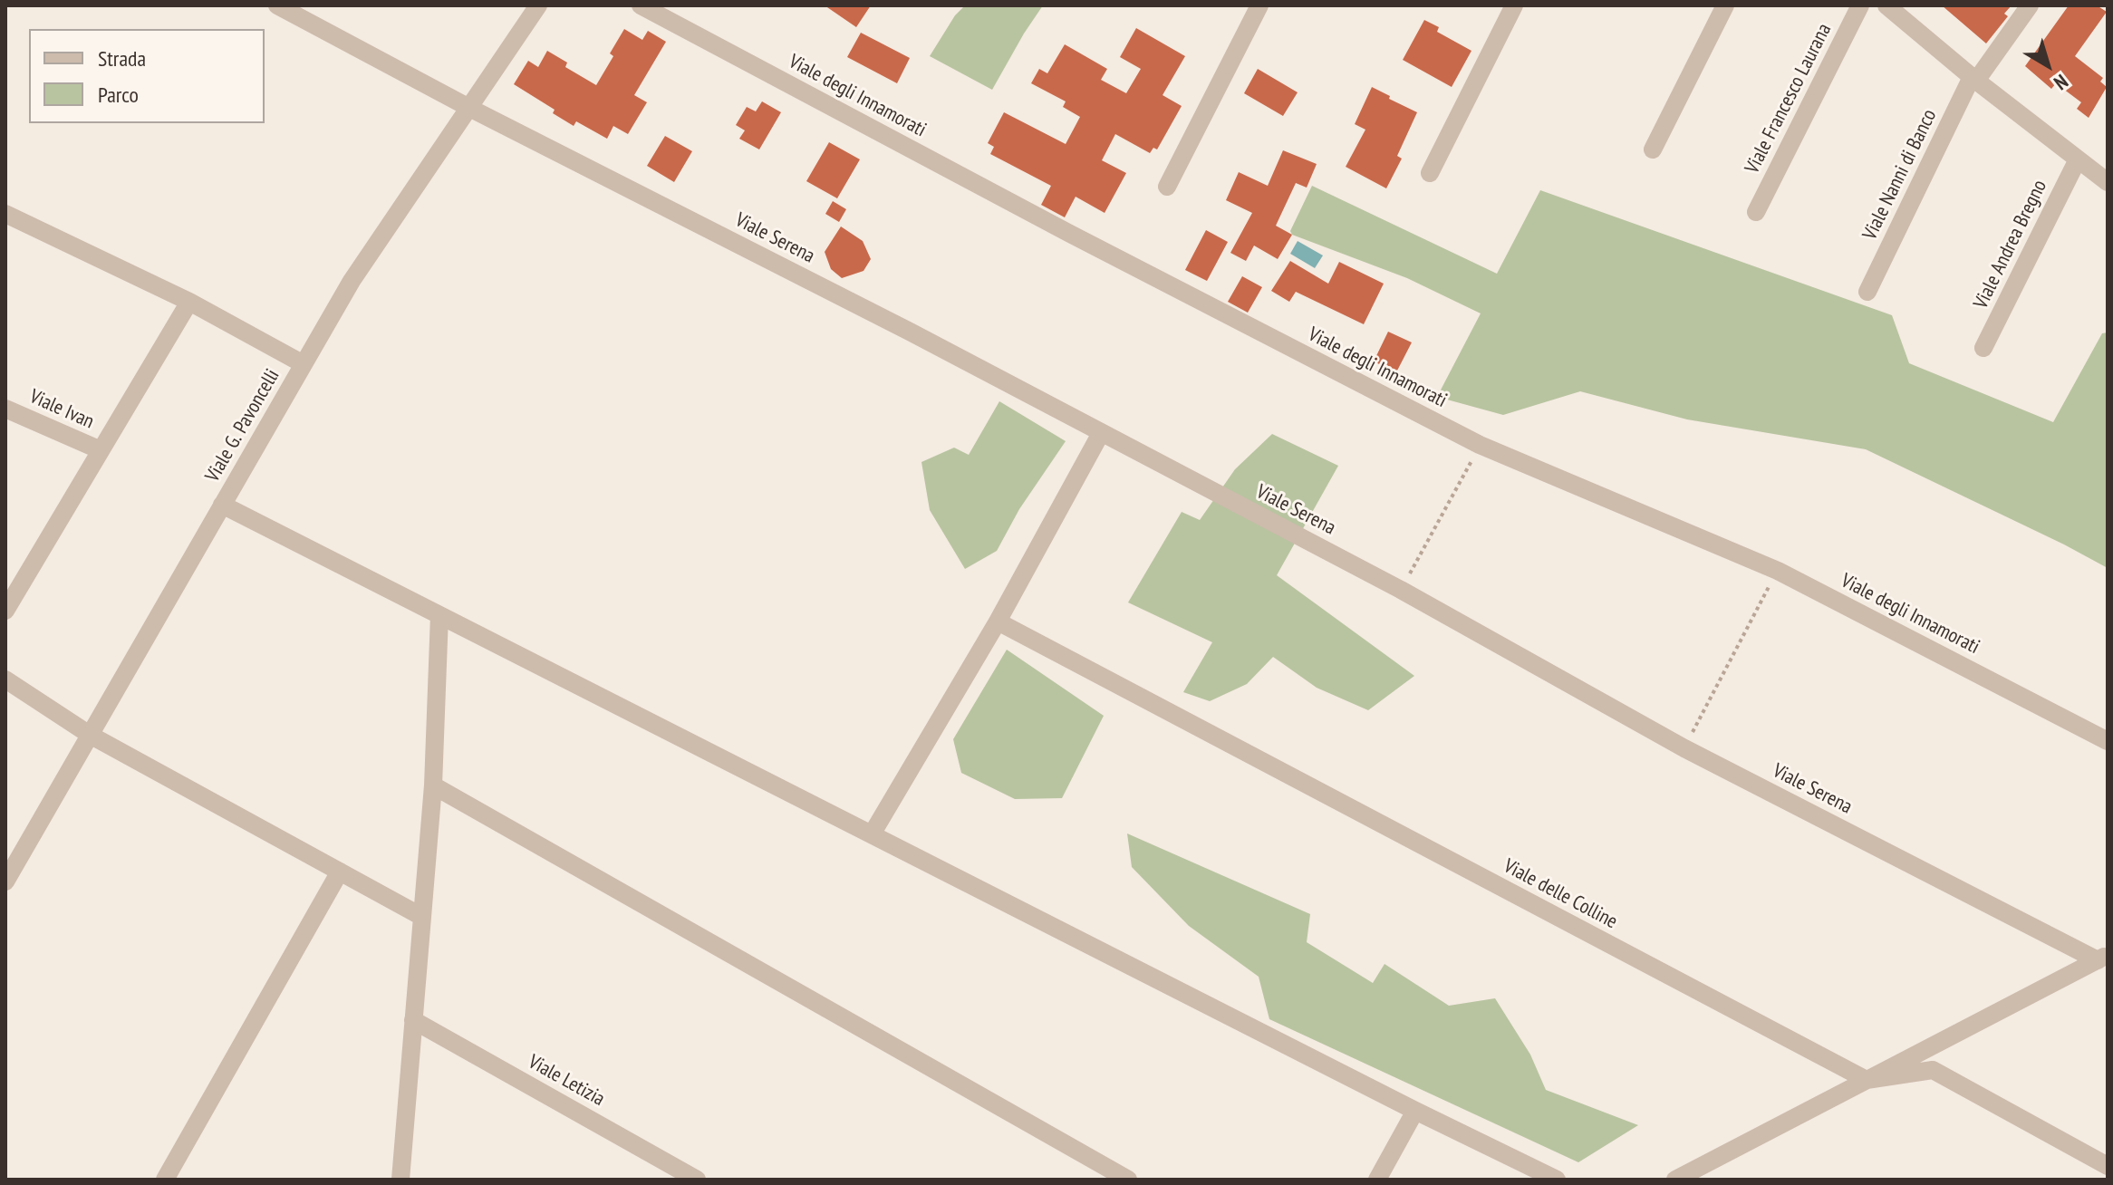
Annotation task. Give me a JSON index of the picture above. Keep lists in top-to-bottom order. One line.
{"streets":{"street":["Viale degli Innamorati","Viale Francesco Laurana","Viale Nanni di Banco","Viale Serena","Viale Andrea Bregno","Viale Ivan","Viale G. Pavoncelli","Viale delle Colline","Viale Letizia"]},"crossings":[["Viale Serena","Viale G. Pavoncelli"]],"legend":["Strada","Parco"],"north":"bottom right"}
